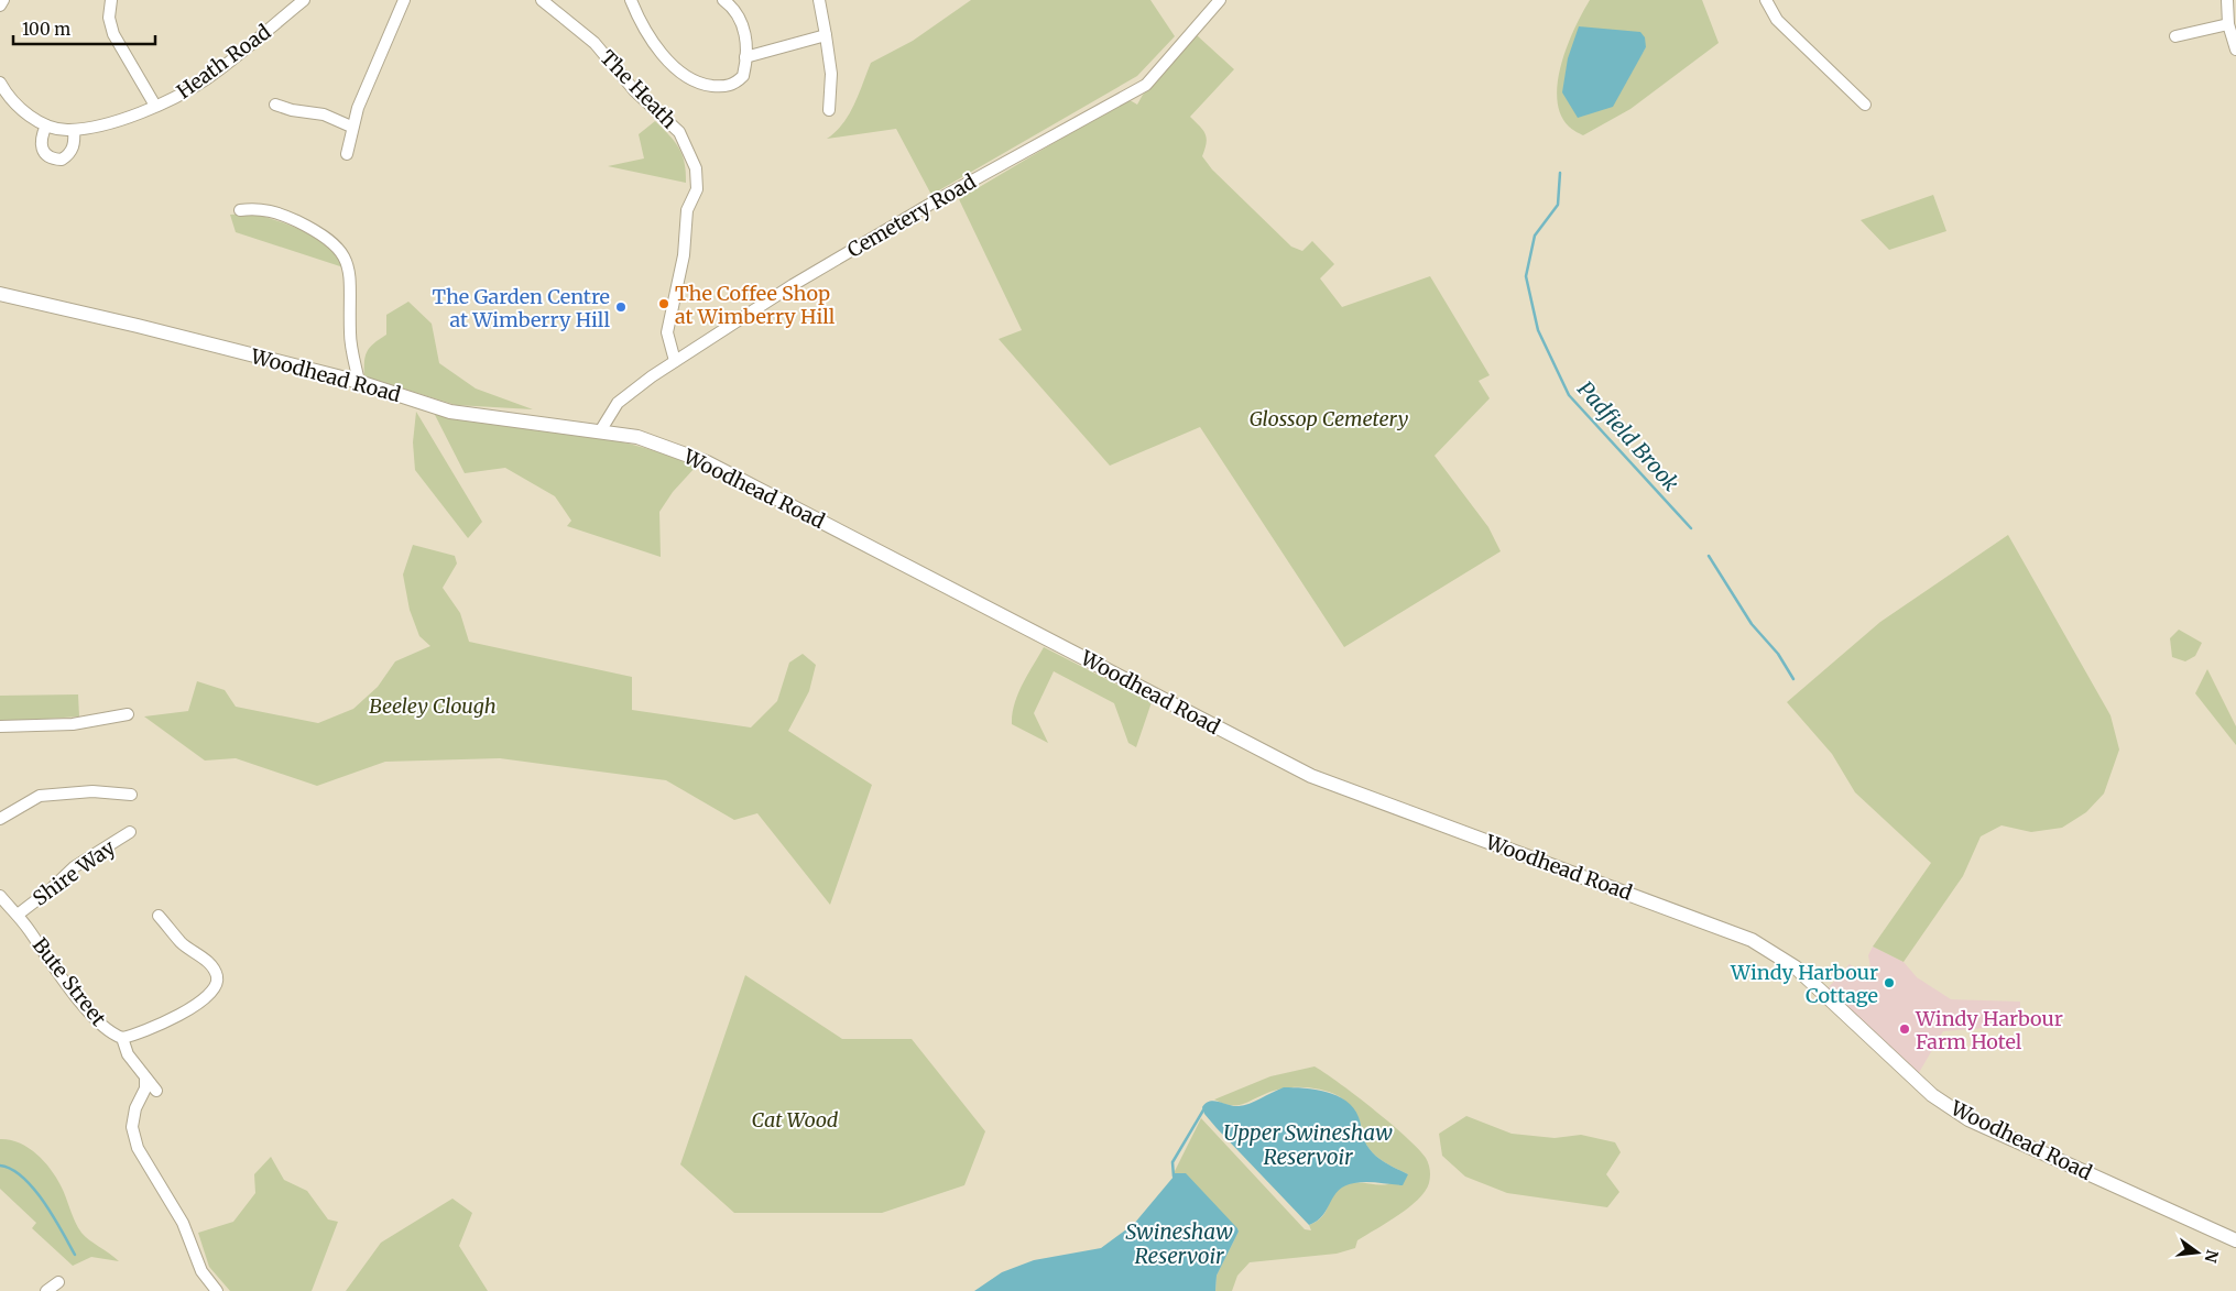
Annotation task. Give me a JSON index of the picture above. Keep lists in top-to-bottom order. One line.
{"streets":{"main road":["Woodhead Road"],"street":["Heath Road","The Heath","Cemetery Road","Shire Way","Bute Street"]},"crossings":[["The Heath","Cemetery Road"],["Cemetery Road","Woodhead Road"],["Shire Way","Bute Street"]],"water":["Padfield Brook","Upper Swineshaw Reservoir","Swineshaw Reservoir"],"parks":["Glossop Cemetery","Beeley Clough","Cat Wood"],"places":["The Coffee Shop at Wimberry Hill","The Garden Centre at Wimberry Hill","Windy Harbour Cottage","Windy Harbour Farm Hotel"],"scale_bar":"100 m","north":"right"}
